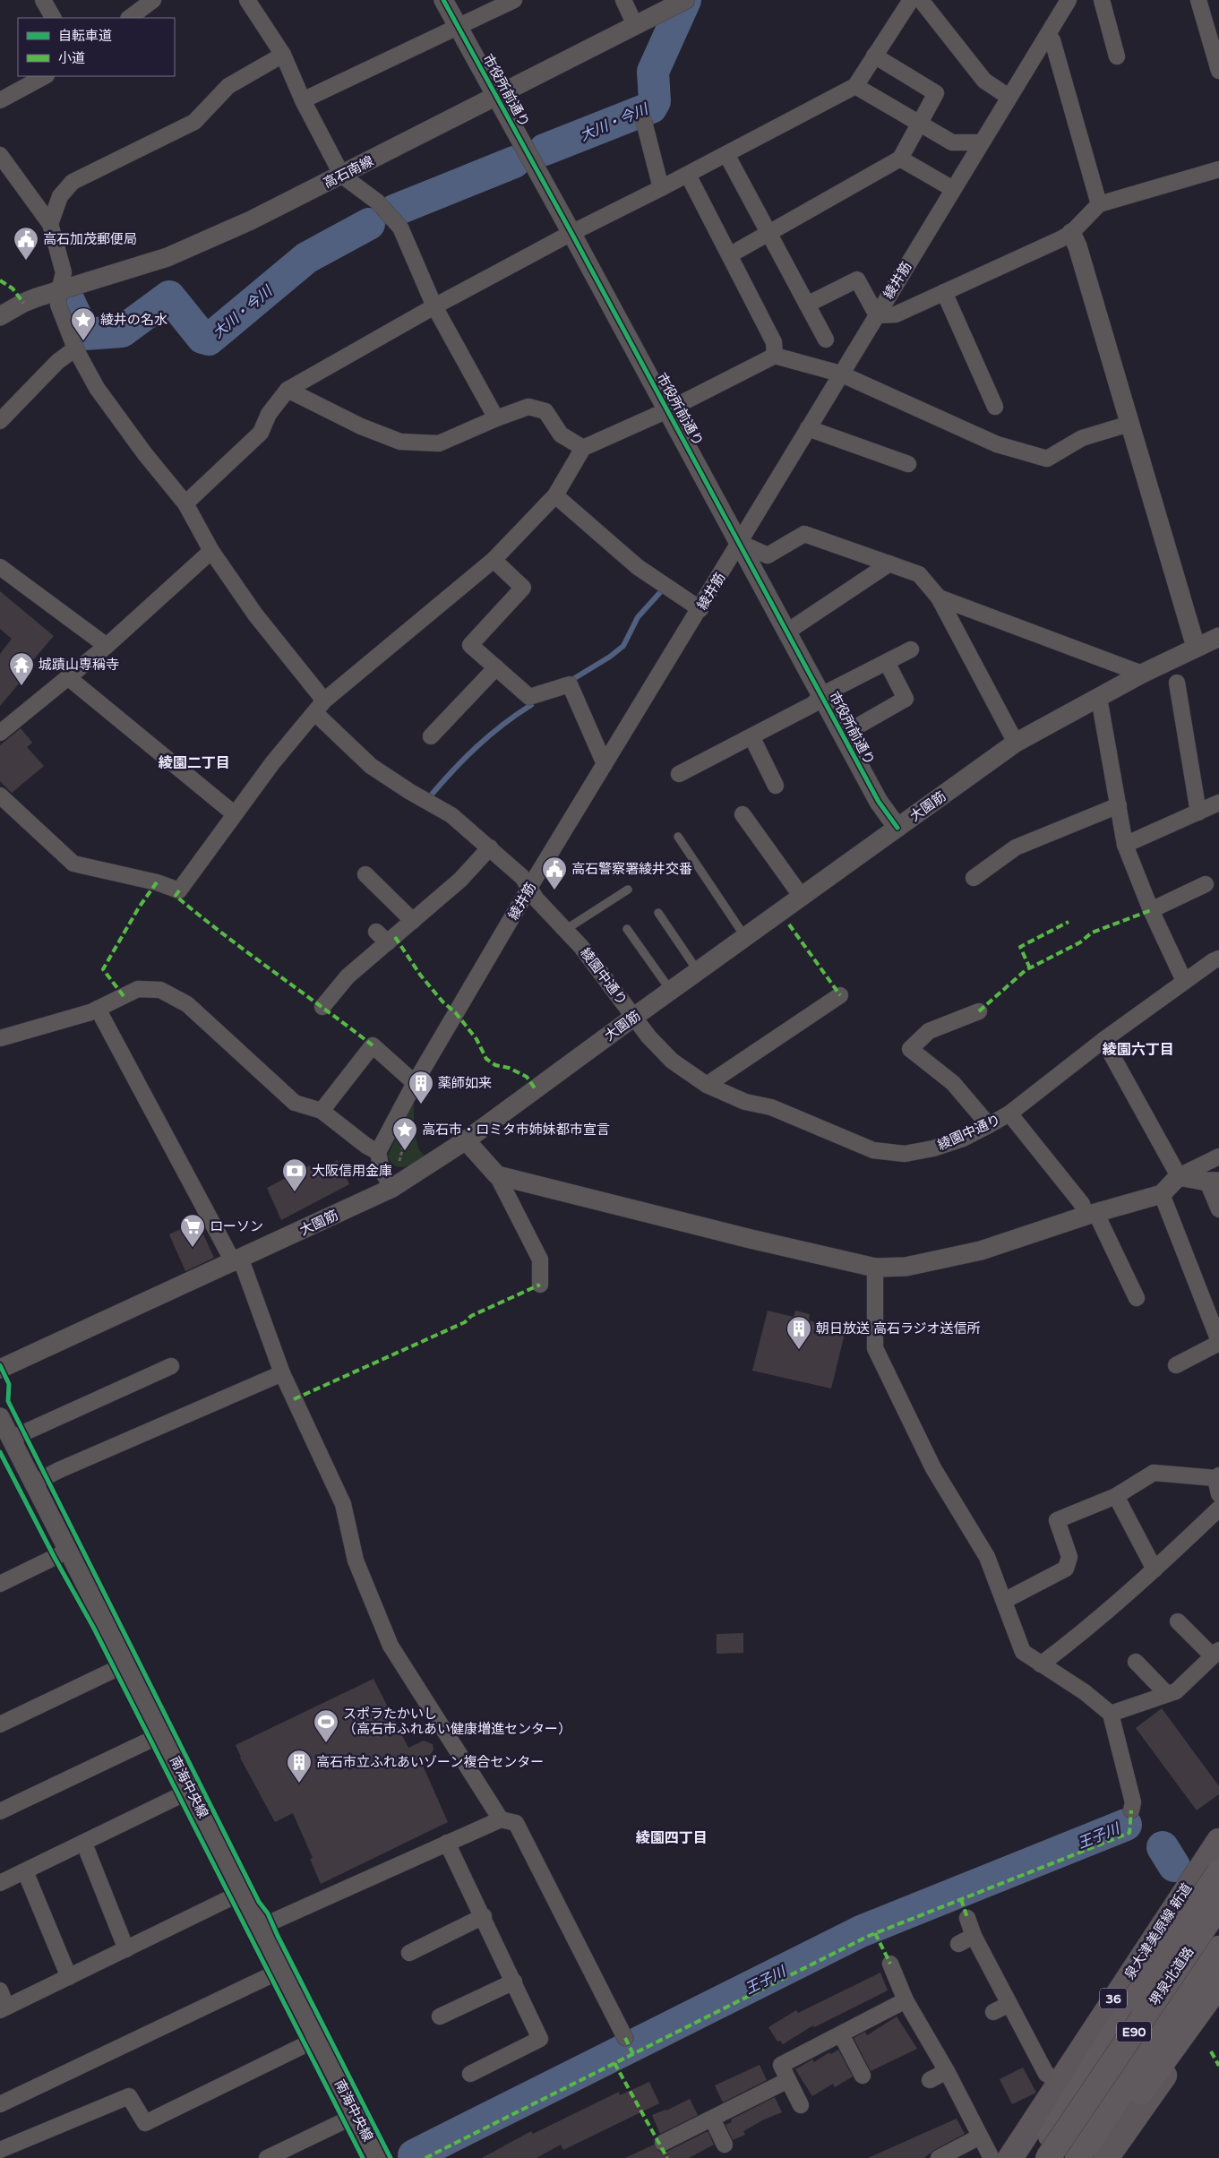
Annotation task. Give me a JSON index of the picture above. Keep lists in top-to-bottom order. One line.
{"streets":{"highway":["堺泉北道路","E90"],"main road":["泉大津美原線 新道","36"],"street":["市役所前通り","高石南線","綾井筋","大園筋","綾園中通り","南海中央線"]},"crossings":[["市役所前通り","高石南線"],["市役所前通り","綾井筋"],["市役所前通り","大園筋"],["綾井筋","綾園中通り"],["大園筋","綾園中通り"]],"districts":["綾園二丁目","綾園六丁目","綾園四丁目"],"water":["大川・今川","王子川"],"places":{"public building":["高石加茂郵便局","高石警察署綾井交番"],"place":["綾井の名水","高石市・ロミタ市姉妹都市宣言"],"temple":["城蹟山専稱寺"],"building":["薬師如来","朝日放送 高石ラジオ送信所","高石市立ふれあいゾーン複合センター"],"bank":["大阪信用金庫"],"supermarket":["ローソン"],"sports":["スポラたかいし （高石市ふれあい健康増進センター）"]},"legend":["自転車道","小道"]}
